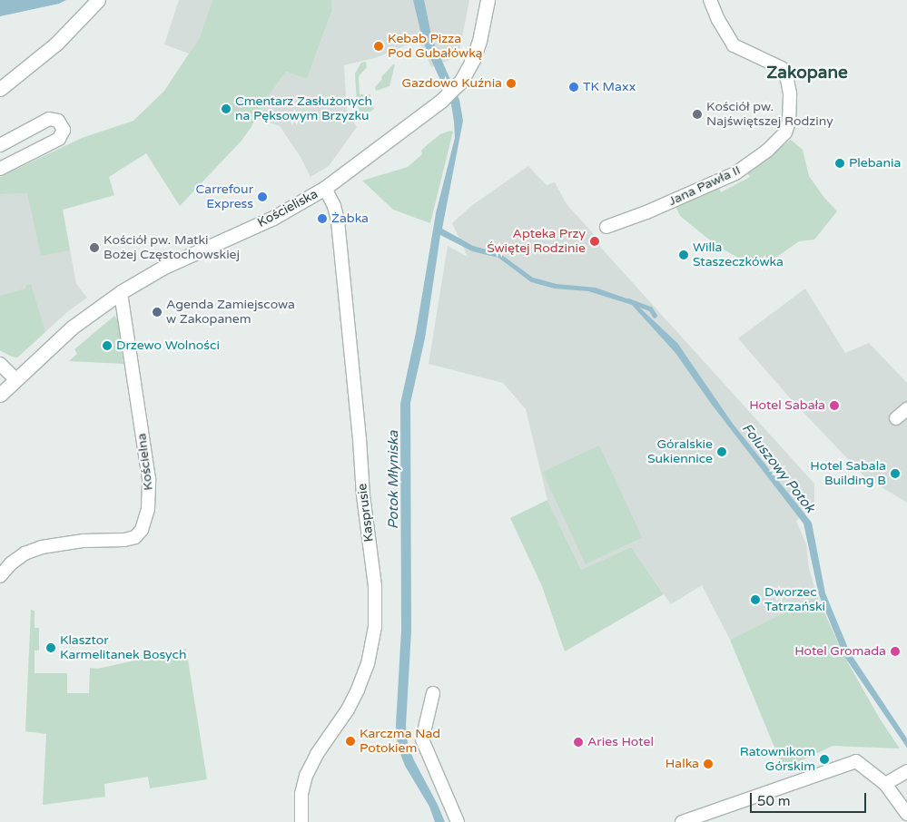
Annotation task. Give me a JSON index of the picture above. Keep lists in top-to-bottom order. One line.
{"streets":{"main road":["Kościeliska"],"street":["Jana Pawła II","Kościelna","Kasprusie"]},"crossings":[["Kościeliska","Kościelna"],["Kościeliska","Kasprusie"]],"districts":["Zakopane"],"water":["Foluszowy Potok","Potok Młyniska"],"places":["Kebab Pizza Pod Gubałówką","Gazdowo Kuźnia","TK Maxx","Cmentarz Zasłużonych na Pęksowym Brzyzku","Kościół pw. Najświętszej Rodziny","Plebania","Carrefour Express","Żabka","Apteka Przy Świętej Rodzinie","Kościół pw. Matki Bożej Częstochowskiej","Willa Staszeczkówka","Agenda Zamiejscowa w Zakopanem","Drzewo Wolności","Hotel Sabała","Góralskie Sukiennice","Hotel Sabala Building B","Dworzec Tatrzański","Klasztor Karmelitanek Bosych","Hotel Gromada","Karczma Nad Potokiem","Aries Hotel","Ratownikom Górskim","Halka"],"scale_bar":"50 m"}
